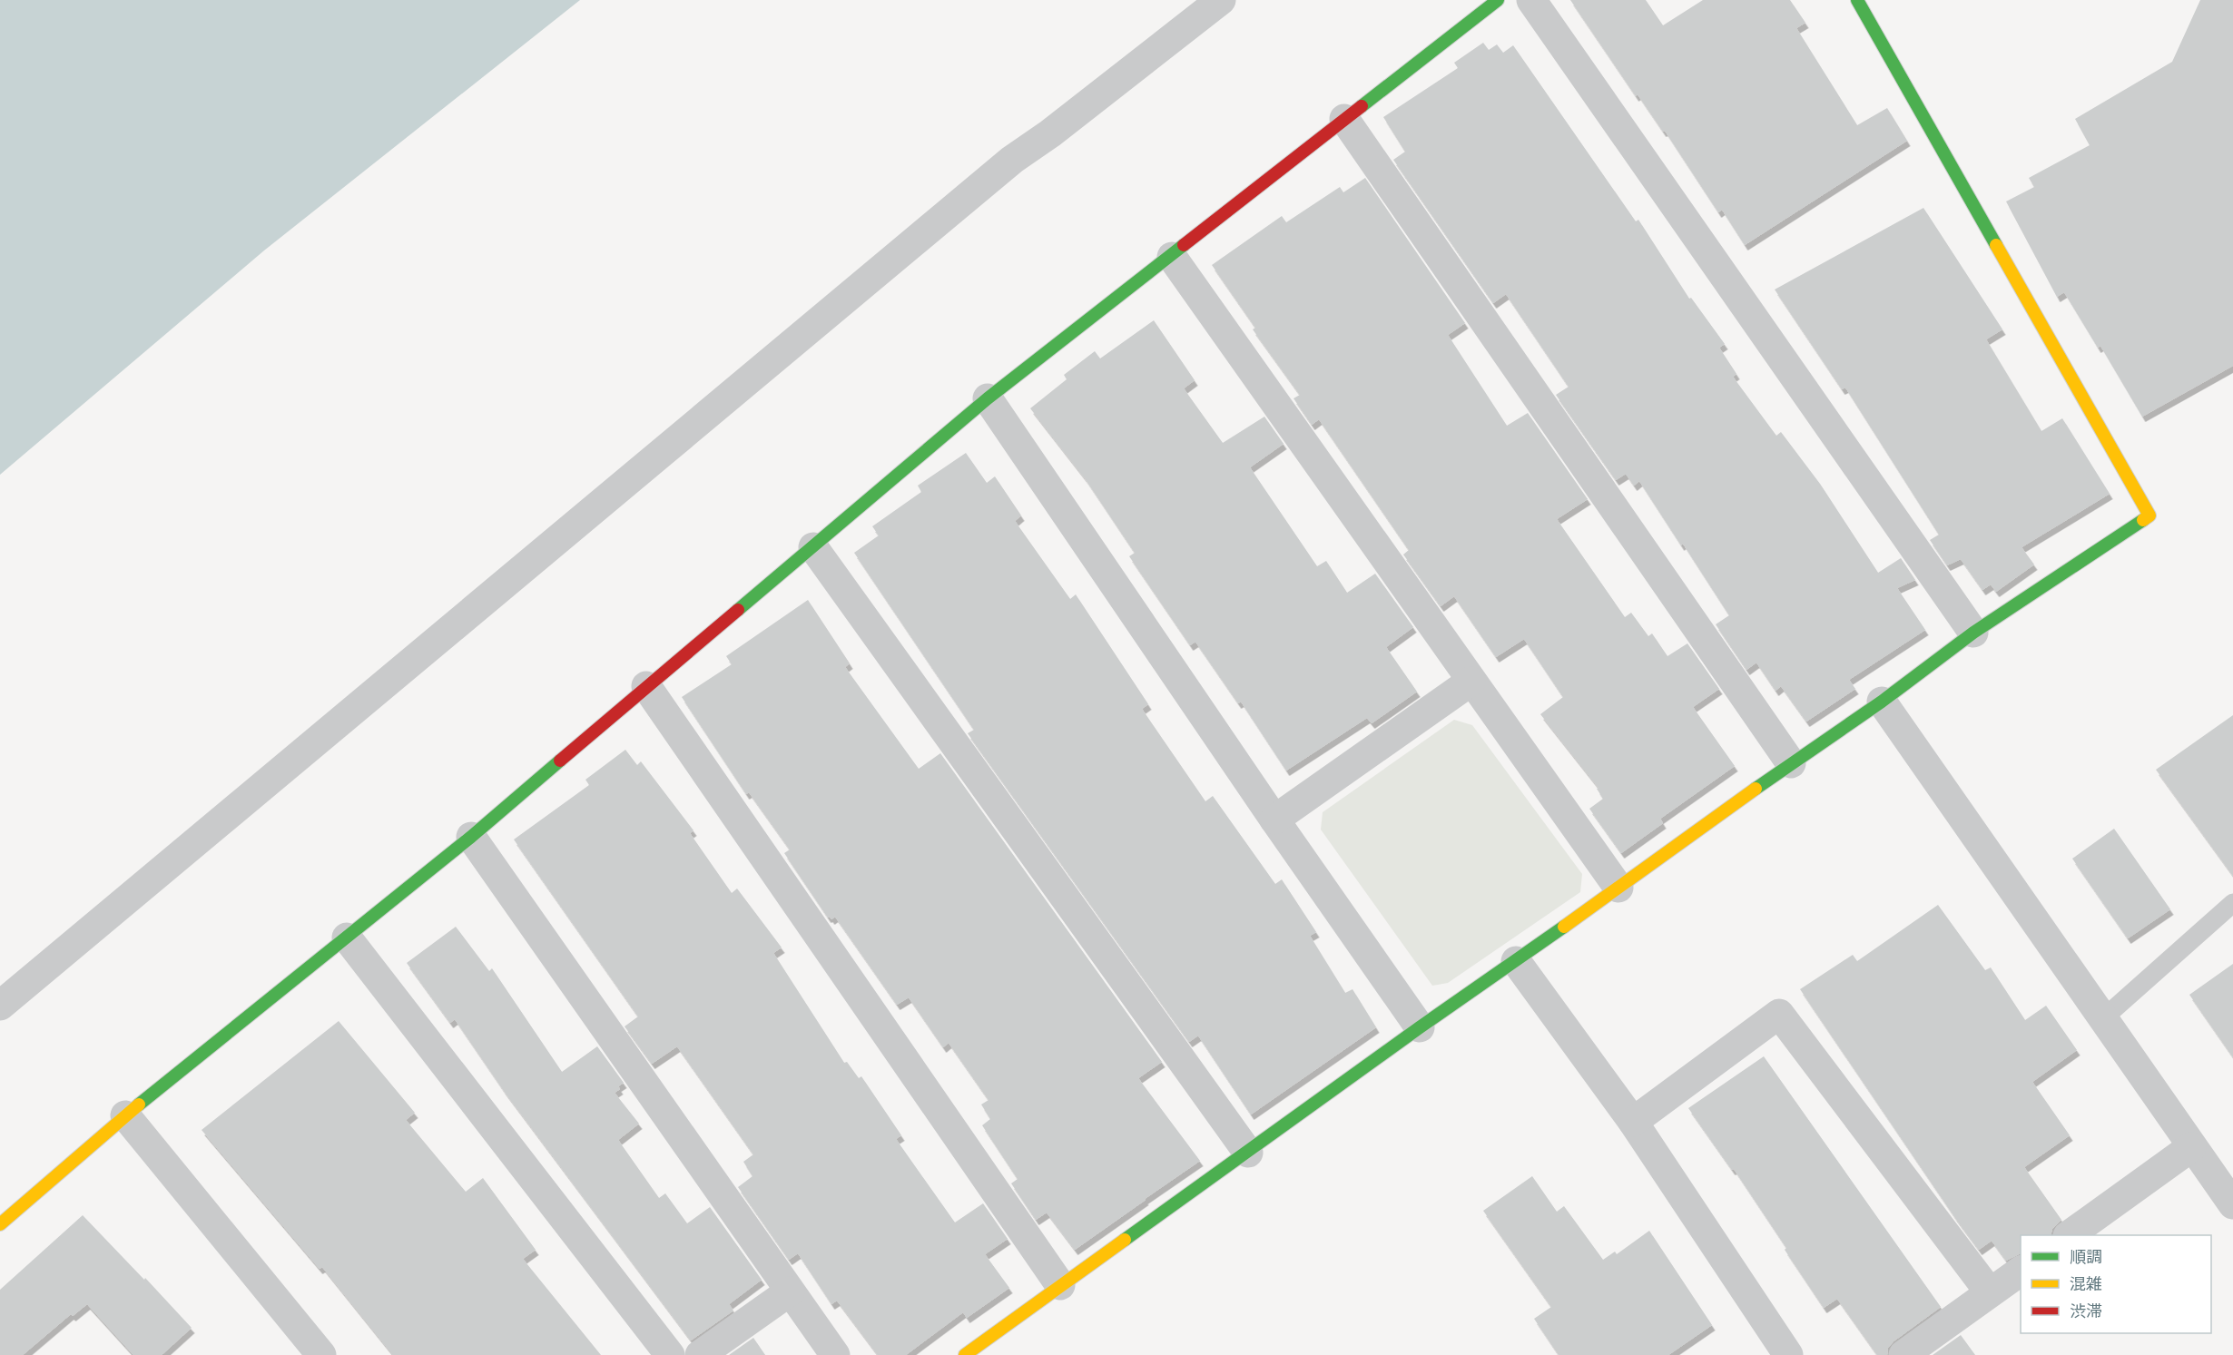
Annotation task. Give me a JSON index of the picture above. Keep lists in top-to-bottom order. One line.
{"legend":["順調","混雑","渋滞"]}
